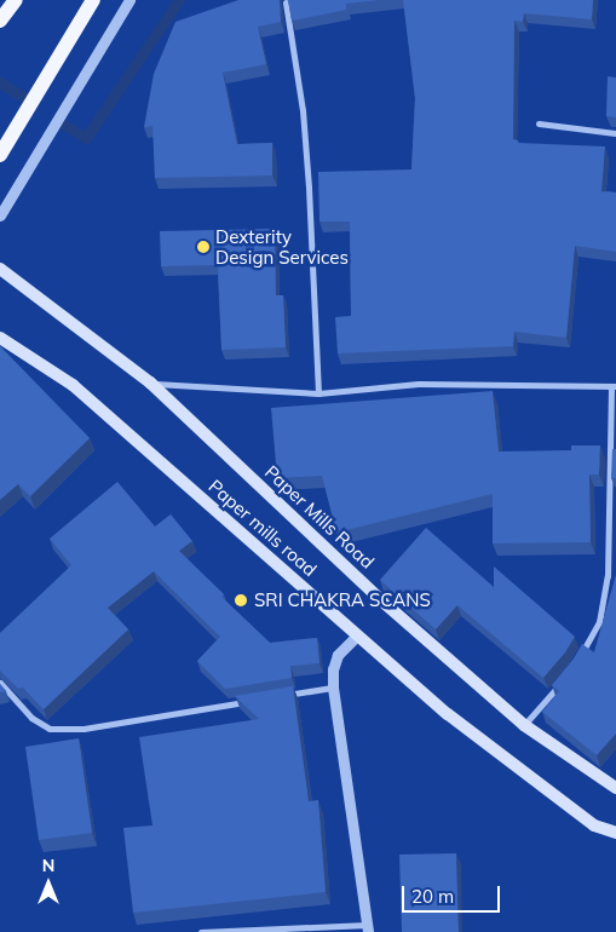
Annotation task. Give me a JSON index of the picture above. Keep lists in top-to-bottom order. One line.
{"streets":{"main road":["Paper Mills Road","Paper mills road"]},"places":["Dexterity Design Services","SRI CHAKRA SCANS"],"scale_bar":"20 m","north":"top"}
